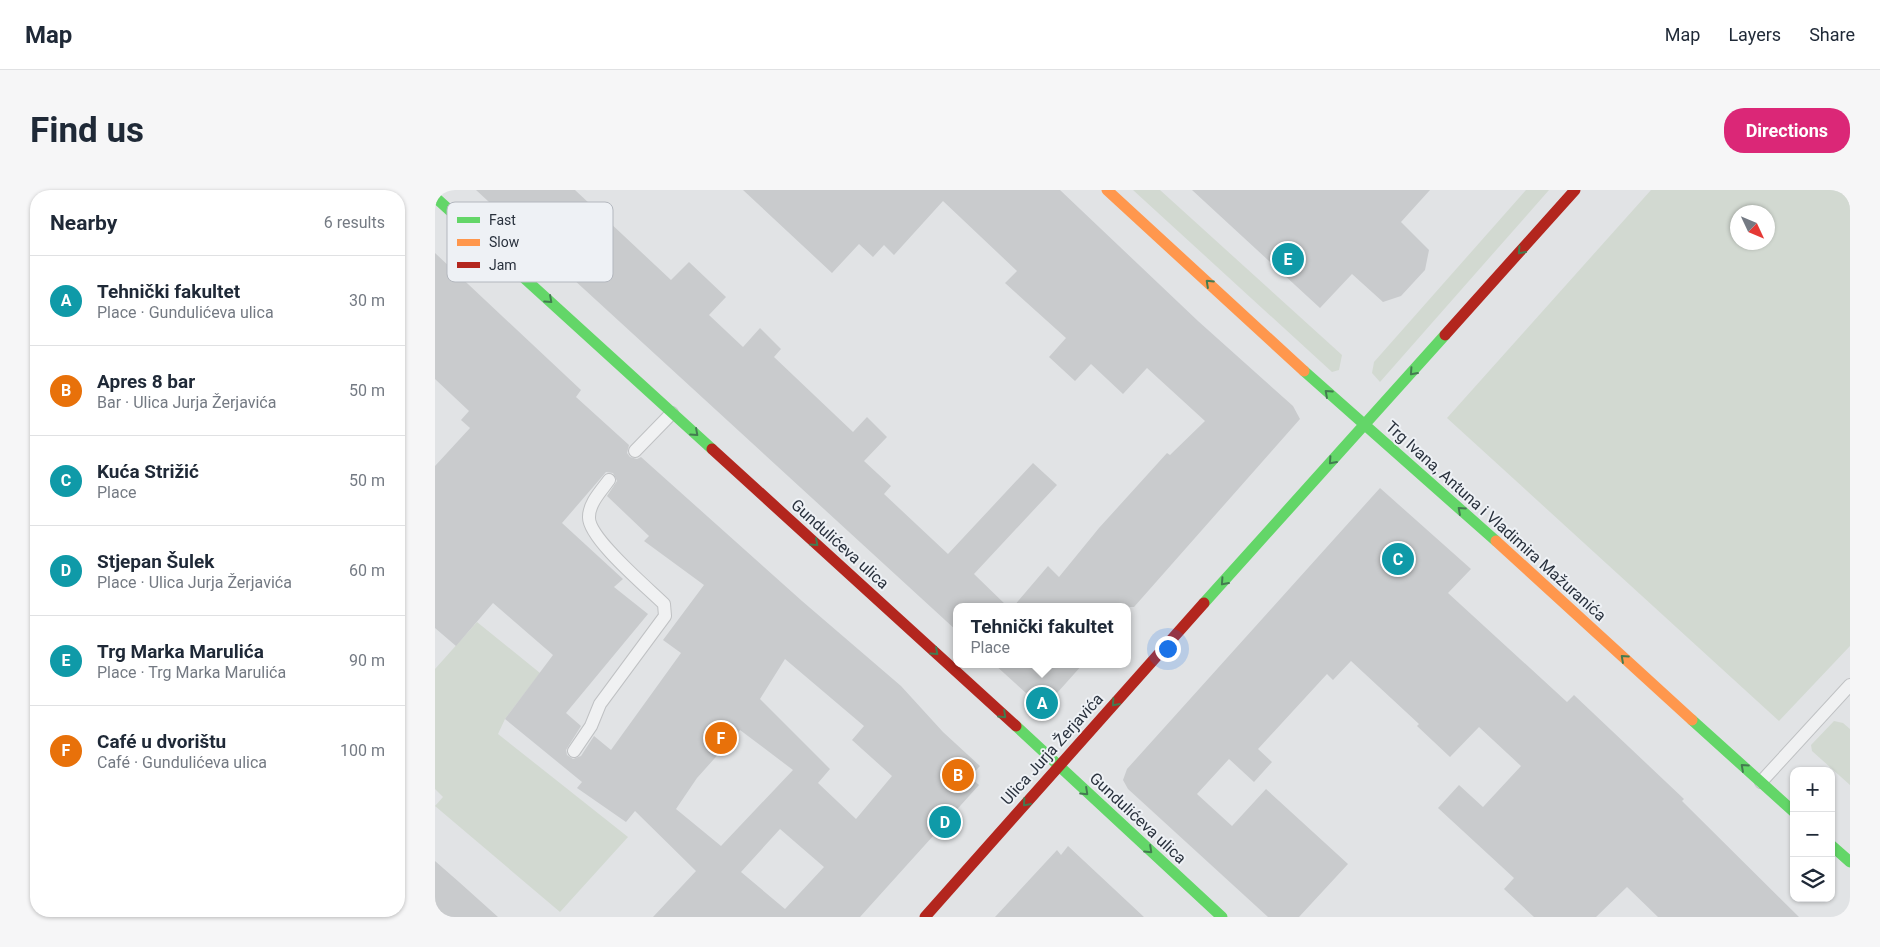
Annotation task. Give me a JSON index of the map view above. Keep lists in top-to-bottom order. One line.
{"streets":{"street":["Trg Ivana, Antuna i Vladimira Mažuranića","Gundulićeva ulica","Ulica Jurja Žerjavića"]},"crossings":[["Trg Ivana, Antuna i Vladimira Mažuranića","Ulica Jurja Žerjavića"],["Gundulićeva ulica","Ulica Jurja Žerjavića"]],"one_way":["Gundulićeva ulica","Ulica Jurja Žerjavića"],"legend":["Fast","Slow","Jam"],"north":"bottom right","page":{"header":"Map","nav":["Map","Layers","Share"],"buttons":"Directions","title":"Find us","heading":["Nearby","6 results"],"pins":["E","C","A","F","B","D"],"list":[{"mark":"A","name":"Tehnički fakultet","note":"Place · Gundulićeva ulica","value":"30 m"},{"mark":"B","name":"Apres 8 bar","note":"Bar · Ulica Jurja Žerjavića","value":"50 m"},{"mark":"C","name":"Kuća Strižić","note":"Place","value":"50 m"},{"mark":"D","name":"Stjepan Šulek","note":"Place · Ulica Jurja Žerjavića","value":"60 m"},{"mark":"E","name":"Trg Marka Marulića","note":"Place · Trg Marka Marulića","value":"90 m"},{"mark":"F","name":"Café u dvorištu","note":"Café · Gundulićeva ulica","value":"100 m"}],"popup":["Tehnički fakultet","Place"],"map_buttons":["+","−"]}}
